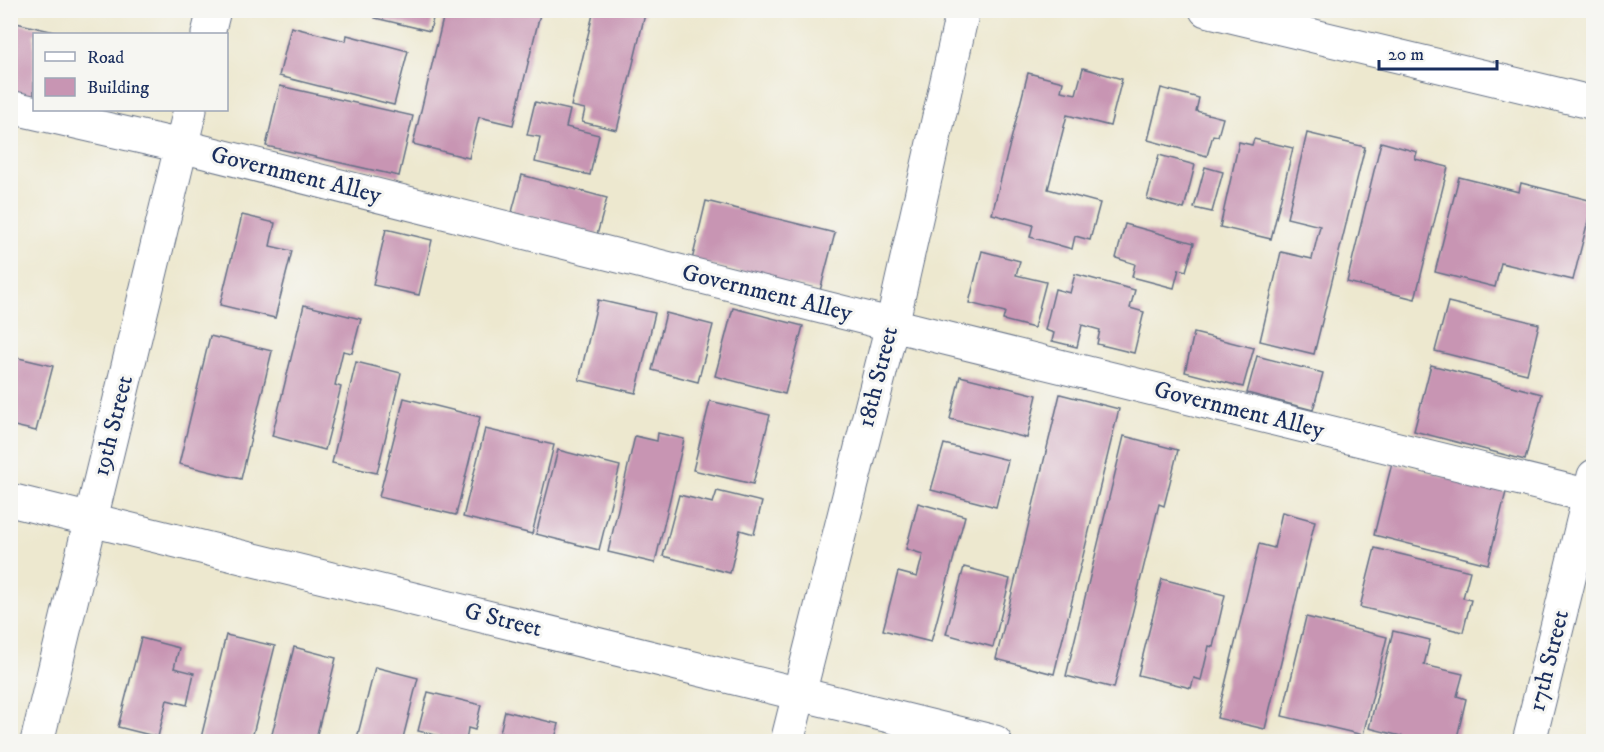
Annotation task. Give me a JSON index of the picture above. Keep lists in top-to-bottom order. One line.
{"streets":{"street":["Government Alley","18th Street","19th Street","G Street","17th Street"]},"crossings":[["Government Alley","18th Street"],["Government Alley","19th Street"],["Government Alley","17th Street"],["18th Street","G Street"],["19th Street","G Street"]],"legend":["Road","Building"],"scale_bar":"20 m"}
